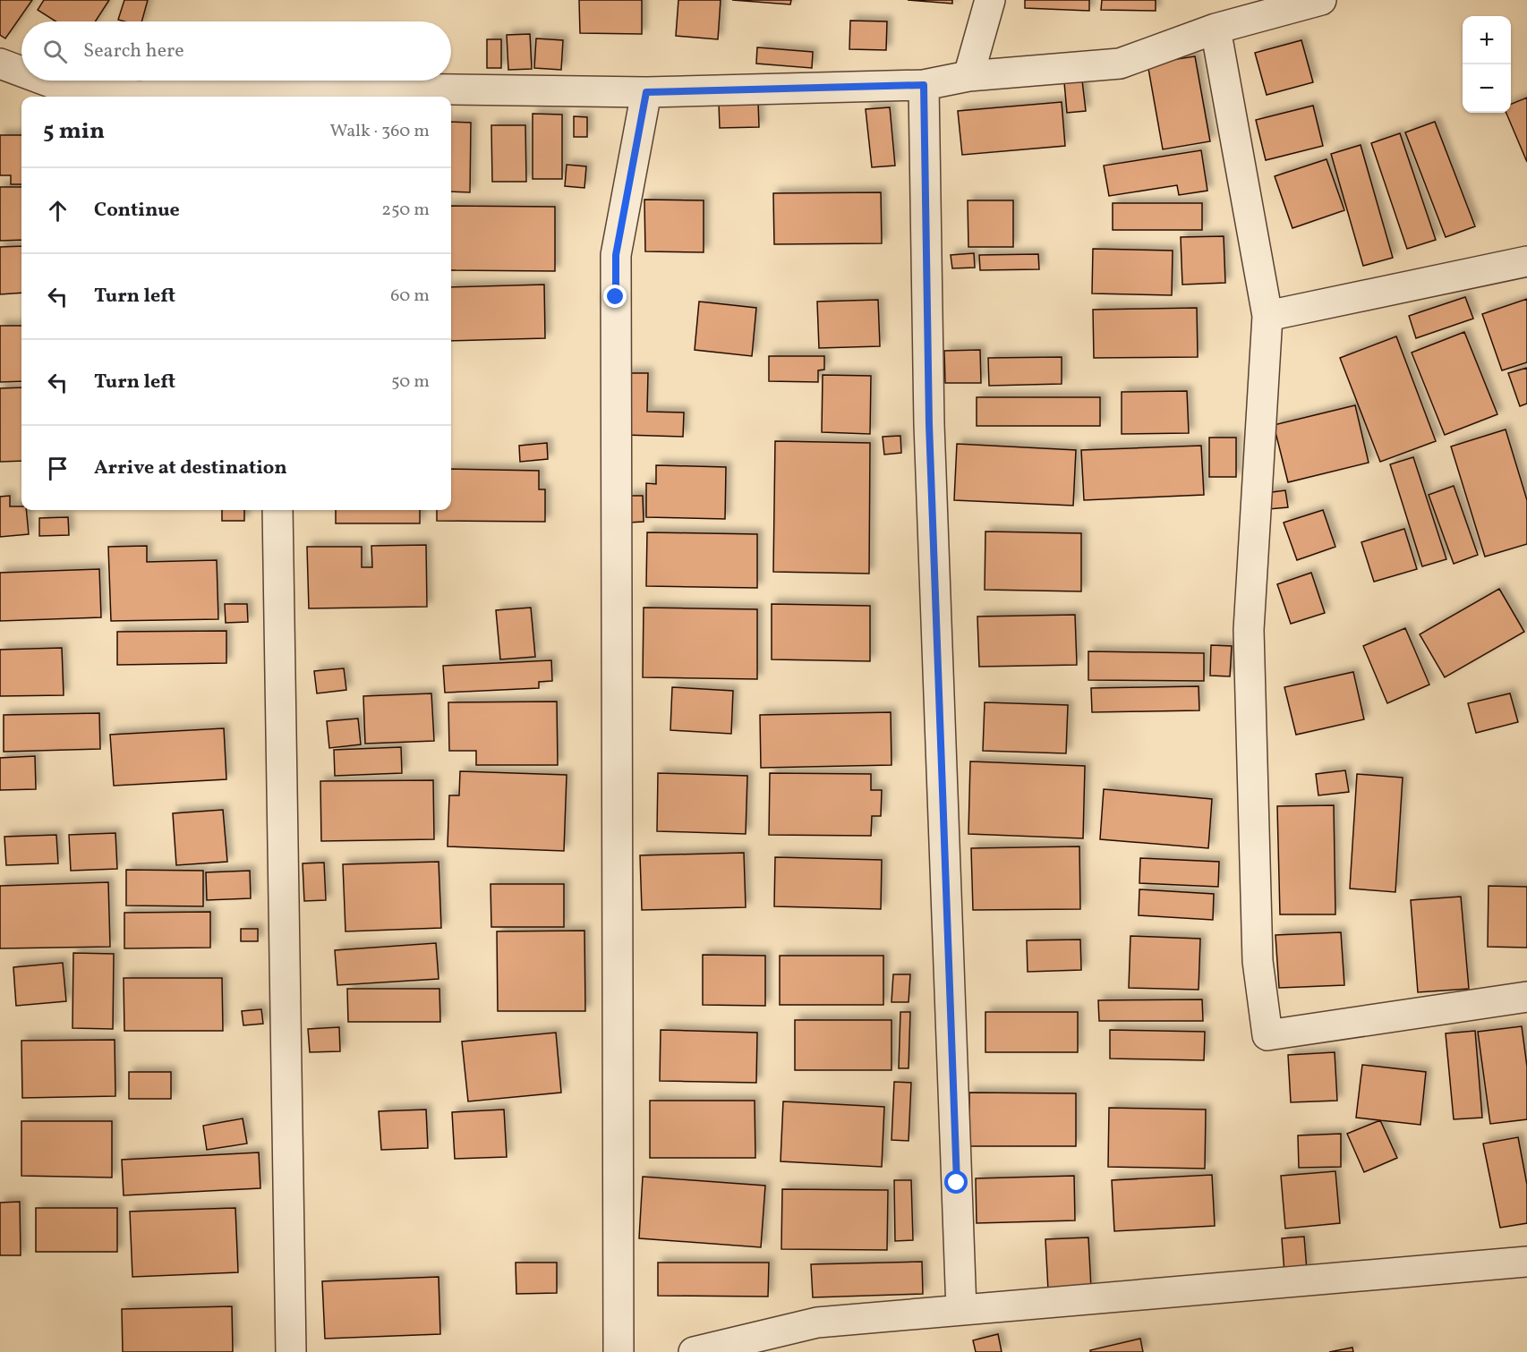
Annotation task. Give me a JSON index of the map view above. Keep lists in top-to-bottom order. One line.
{"page":{"map_buttons":["+","−"],"search":"Search here","heading":["5 min","Walk · 360 m"],"list":[["Continue","250 m"],["Turn left","60 m"],["Turn left","50 m"],"Arrive at destination"]}}
